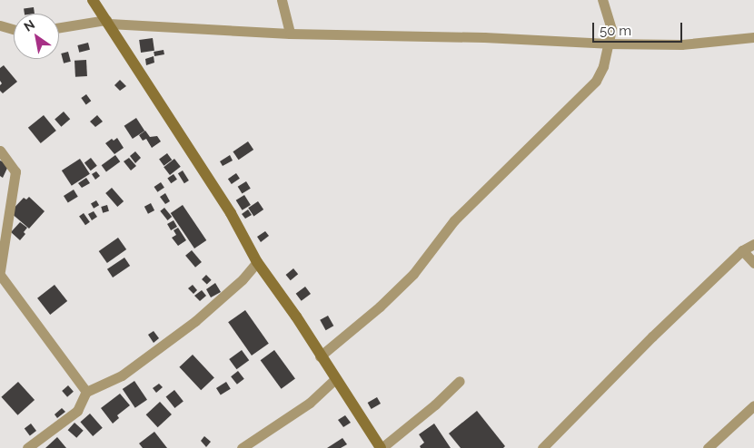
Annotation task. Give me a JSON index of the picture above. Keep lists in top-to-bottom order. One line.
{"scale_bar":"50 m","north":"top left"}
